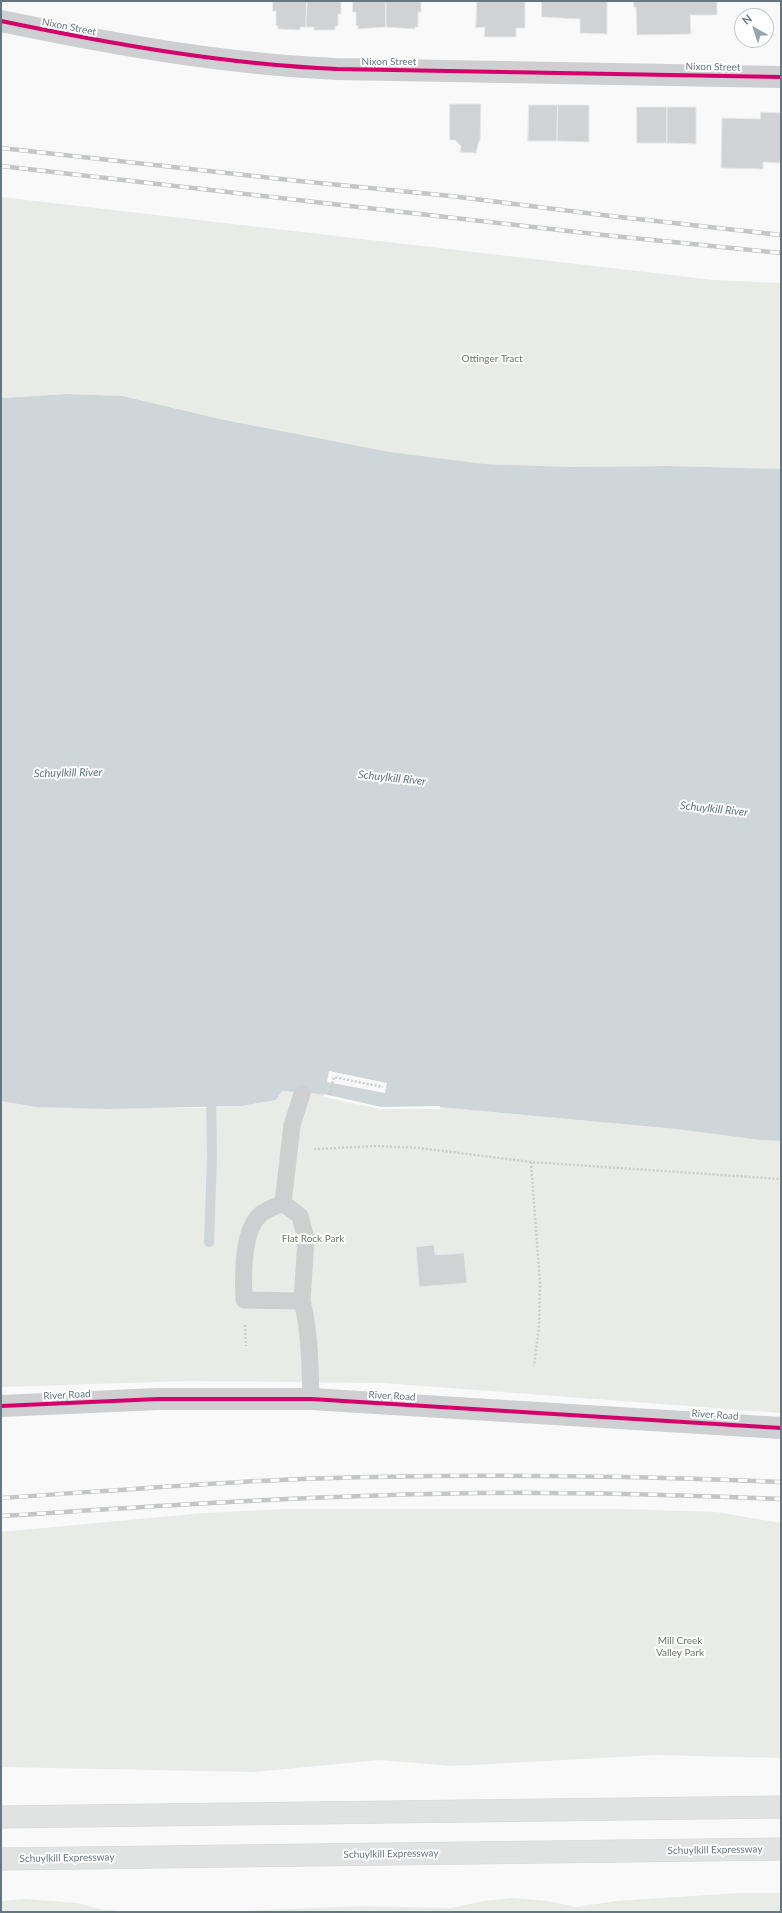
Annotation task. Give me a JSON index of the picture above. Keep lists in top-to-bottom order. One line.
{"streets":{"highway":["Schuylkill Expressway"],"street":["Nixon Street","River Road"]},"water":["Schuylkill River"],"parks":["Ottinger Tract","Flat Rock Park","Mill Creek Valley Park"],"north":"top left"}
